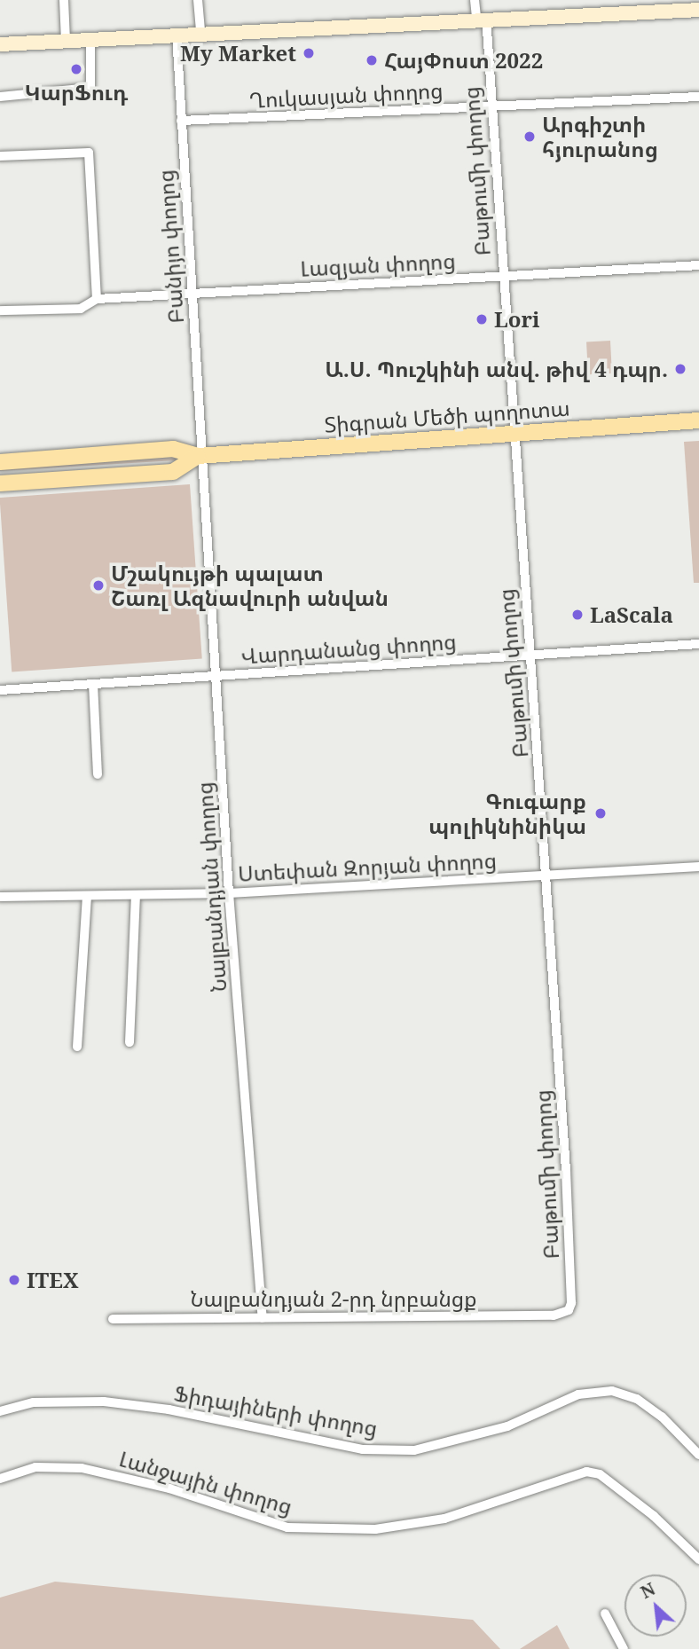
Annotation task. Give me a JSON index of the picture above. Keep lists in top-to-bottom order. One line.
{"streets":{"main road":["Տիգրան Մեծի պողոտա"],"street":["Ղուկասյան փողոց","Բաթումի փողոց","Բանիյո փողոց","Լազյան փողոց","Վարդանանց փողոց","Ստեփան Զորյան փողոց","Նալբանդյան փողոց","Նալբանդյան 2-րդ նրբանցք","Ֆիդայիների փողոց","Լանջային փողոց"]},"crossings":[["Ղուկասյան փողոց","Բաթումի փողոց"],["Ղուկասյան փողոց","Բանիյո փողոց"],["Բաթումի փողոց","Լազյան փողոց"],["Բաթումի փողոց","Տիգրան Մեծի պողոտա"],["Բաթումի փողոց","Վարդանանց փողոց"],["Բաթումի փողոց","Ստեփան Զորյան փողոց"],["Բաթումի փողոց","Նալբանդյան 2-րդ նրբանցք"],["Բանիյո փողոց","Լազյան փողոց"],["Բանիյո փողոց","Տիգրան Մեծի պողոտա"],["Բանիյո փողոց","Նալբանդյան փողոց"],["Տիգրան Մեծի պողոտա","Նալբանդյան փողոց"],["Վարդանանց փողոց","Նալբանդյան փողոց"],["Ստեփան Զորյան փողոց","Նալբանդյան փողոց"],["Նալբանդյան փողոց","Նալբանդյան 2-րդ նրբանցք"]],"places":["My Market","ՀայՓոստ 2022","ԿարՖուդ","Արգիշտի հյուրանոց","Lori","Ա.Ս. Պուշկինի անվ. թիվ 4 դպր.","Մշակույթի պալատ Շառլ Ազնավուրի անվան","LaScala","Գուգարք պոլիկնինիկա","ITEX"],"north":"top left"}
